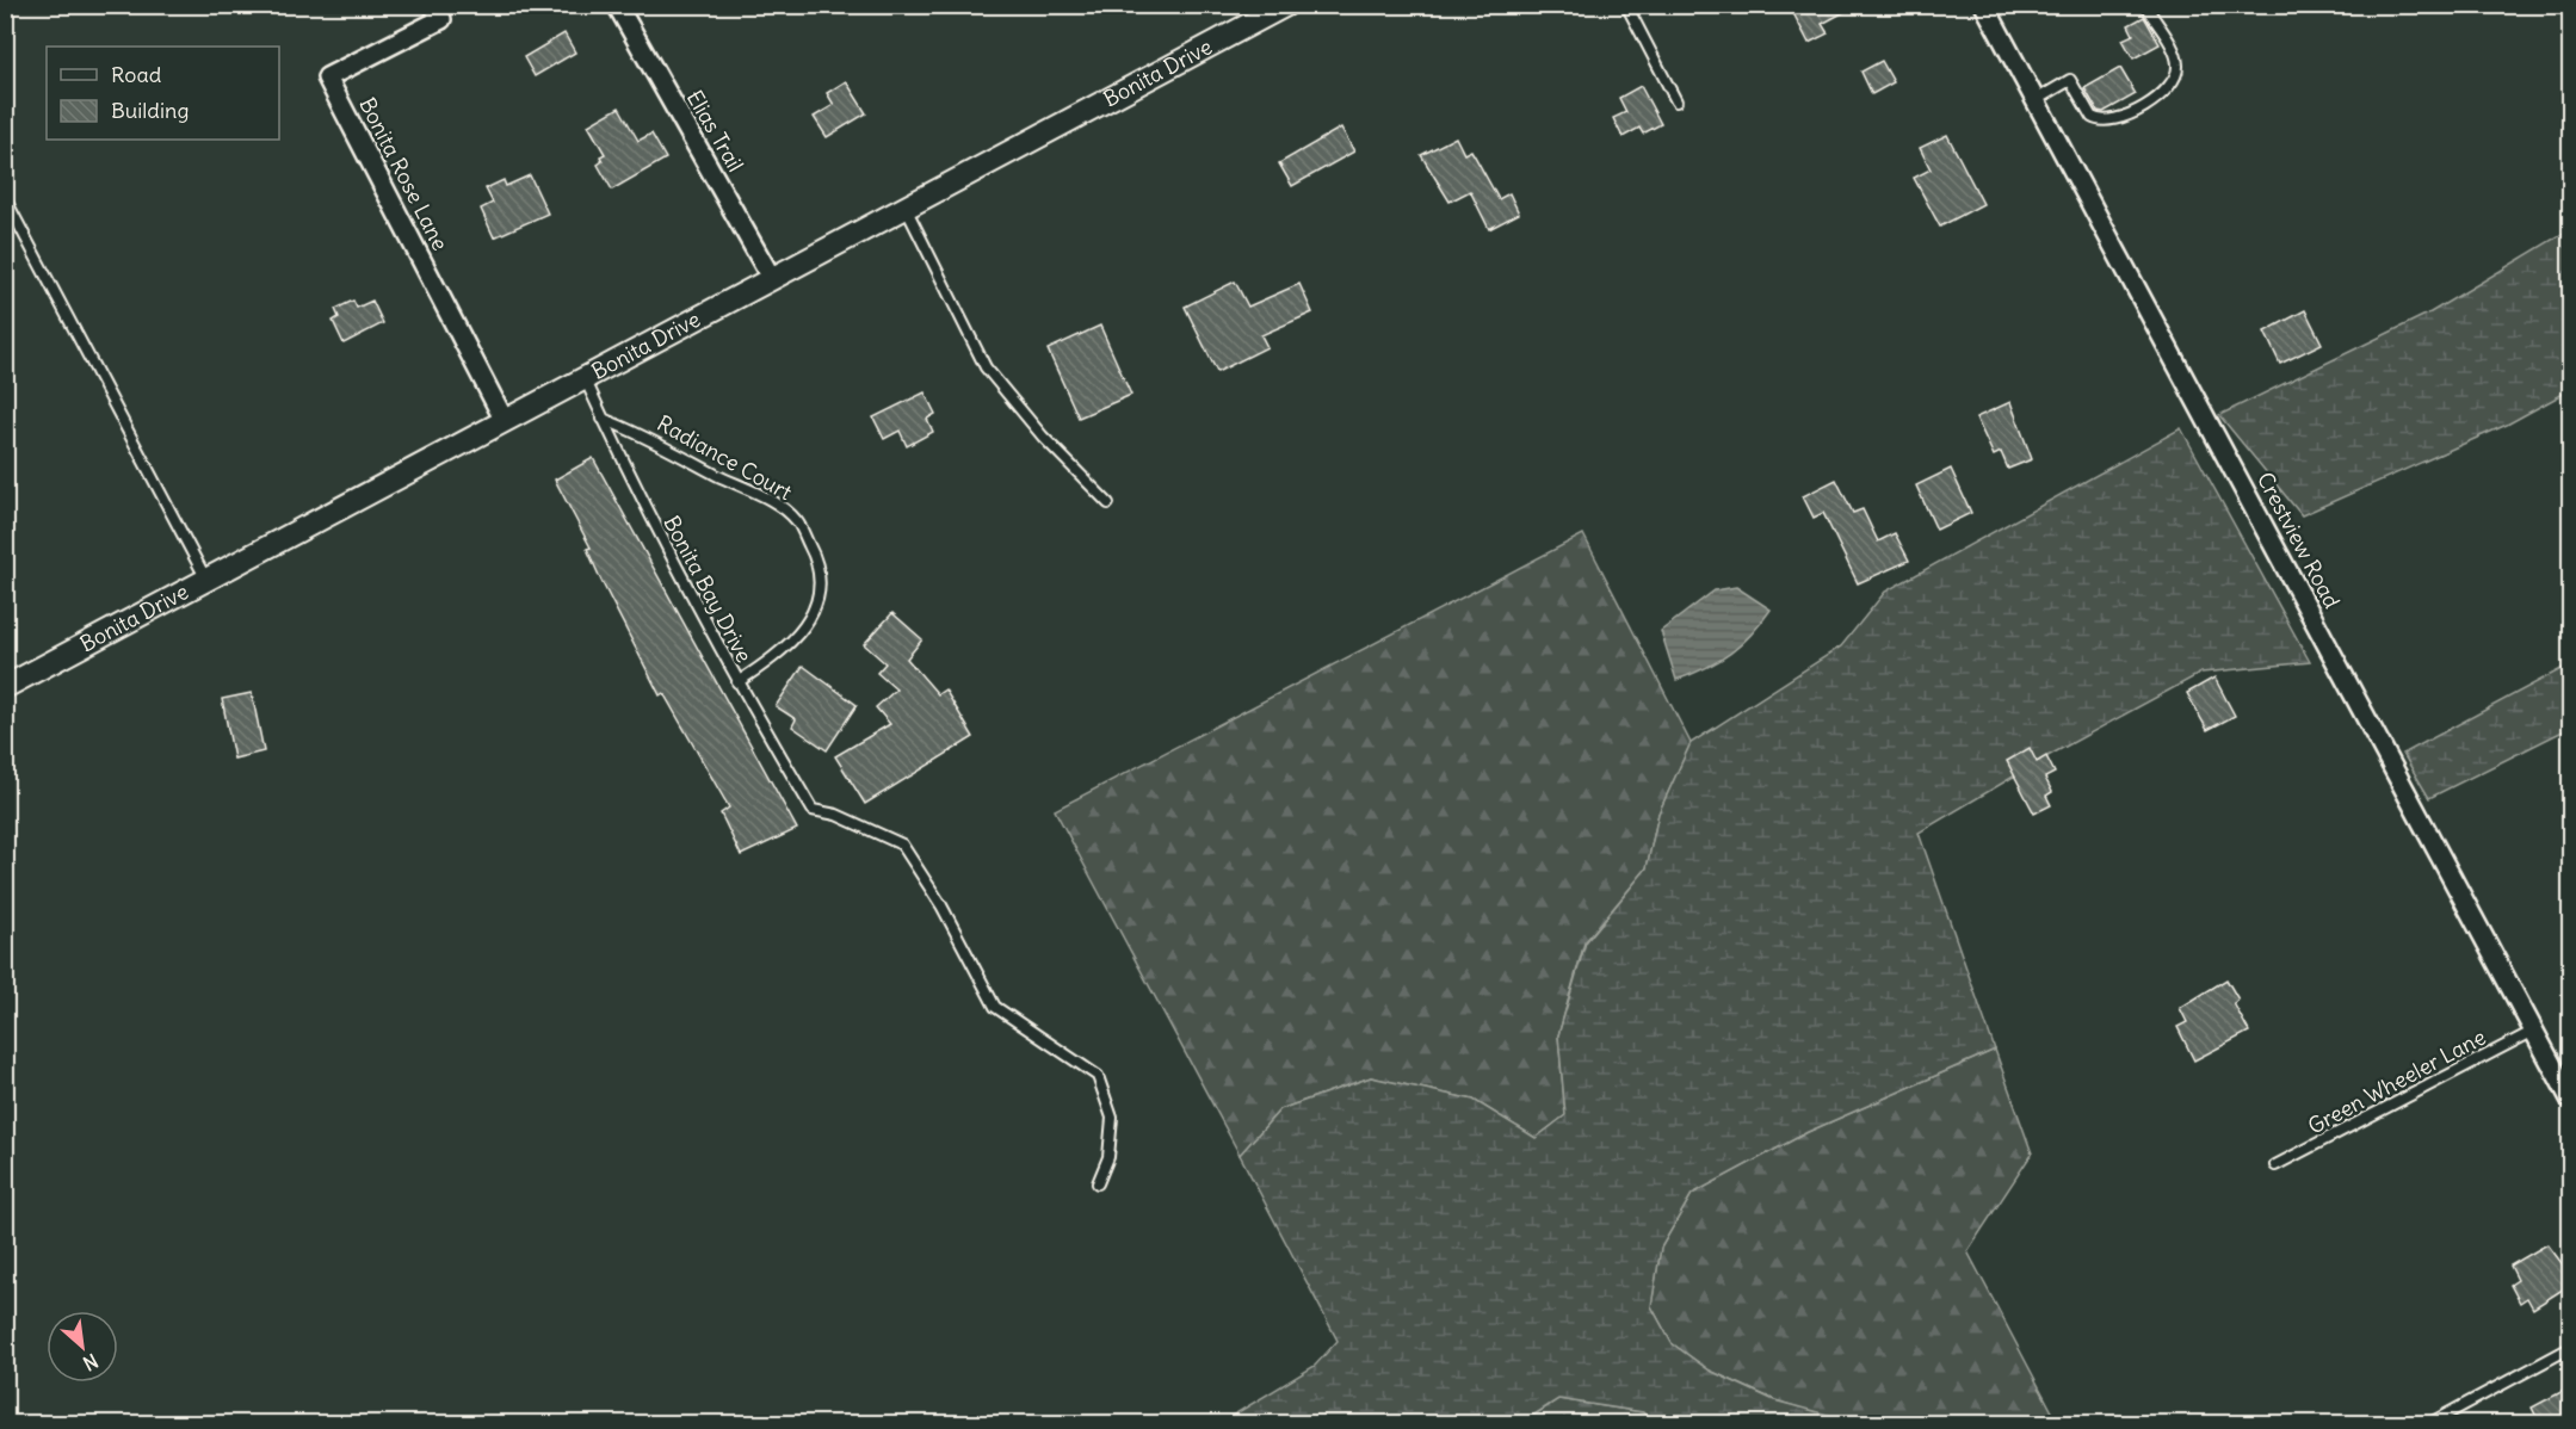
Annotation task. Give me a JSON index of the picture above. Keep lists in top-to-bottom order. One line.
{"streets":{"street":["Bonita Drive","Elias Trail","Bonita Rose Lane","Crestview Road"],"lane":["Radiance Court","Bonita Bay Drive","Green Wheeler Lane"]},"crossings":[["Bonita Drive","Elias Trail"],["Bonita Drive","Bonita Rose Lane"],["Bonita Drive","Bonita Bay Drive"],["Radiance Court","Bonita Bay Drive"],["Crestview Road","Green Wheeler Lane"]],"legend":["Road","Building"],"north":"bottom right"}
